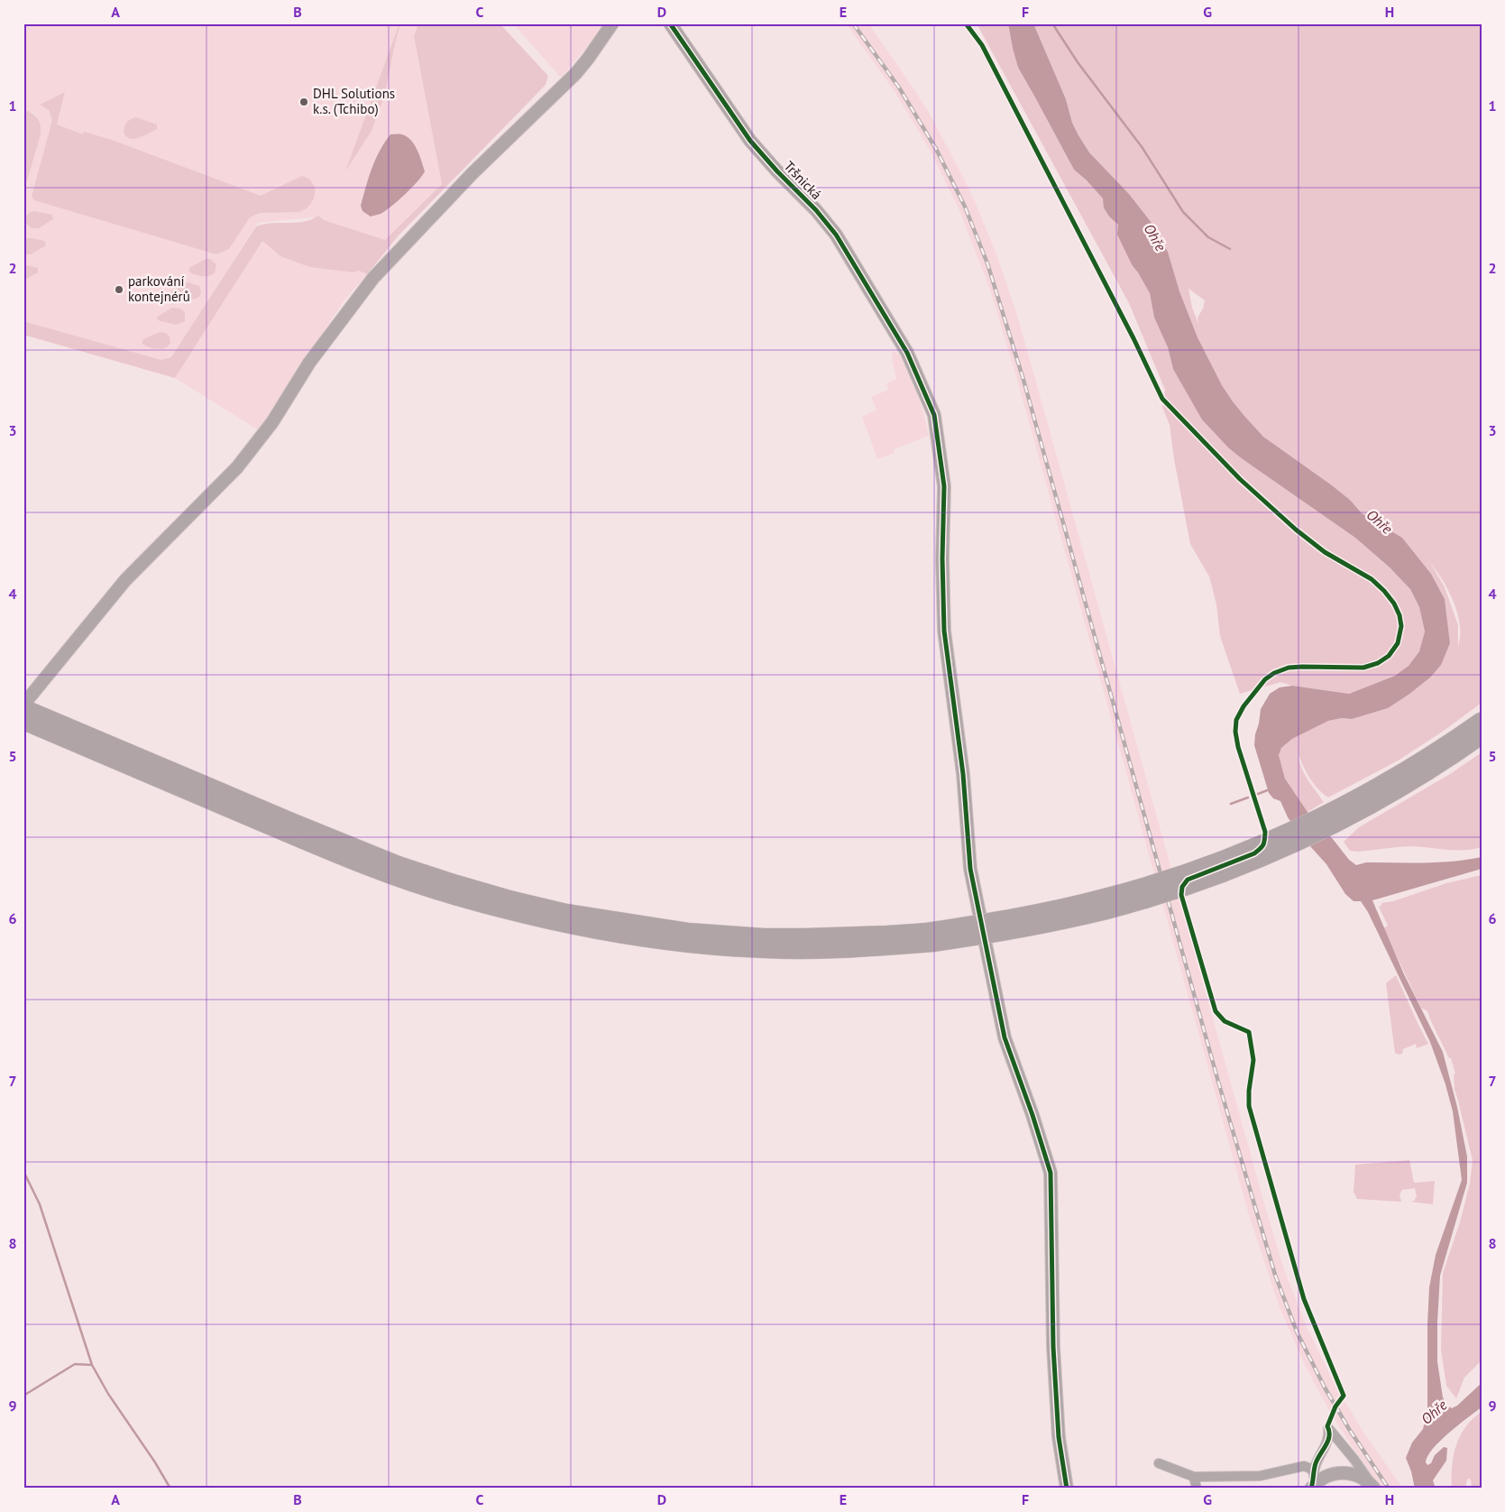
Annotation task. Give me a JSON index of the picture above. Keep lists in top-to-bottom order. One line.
{"streets":{"street":["Tršnická"]},"water":["Ohře"],"places":["DHL Solutions k.s. (Tchibo)","parkování kontejnérů"],"grid":{"columns":["A","B","C","D","E","F","G","H"],"rows":["1","2","3","4","5","6","7","8","9"]}}
